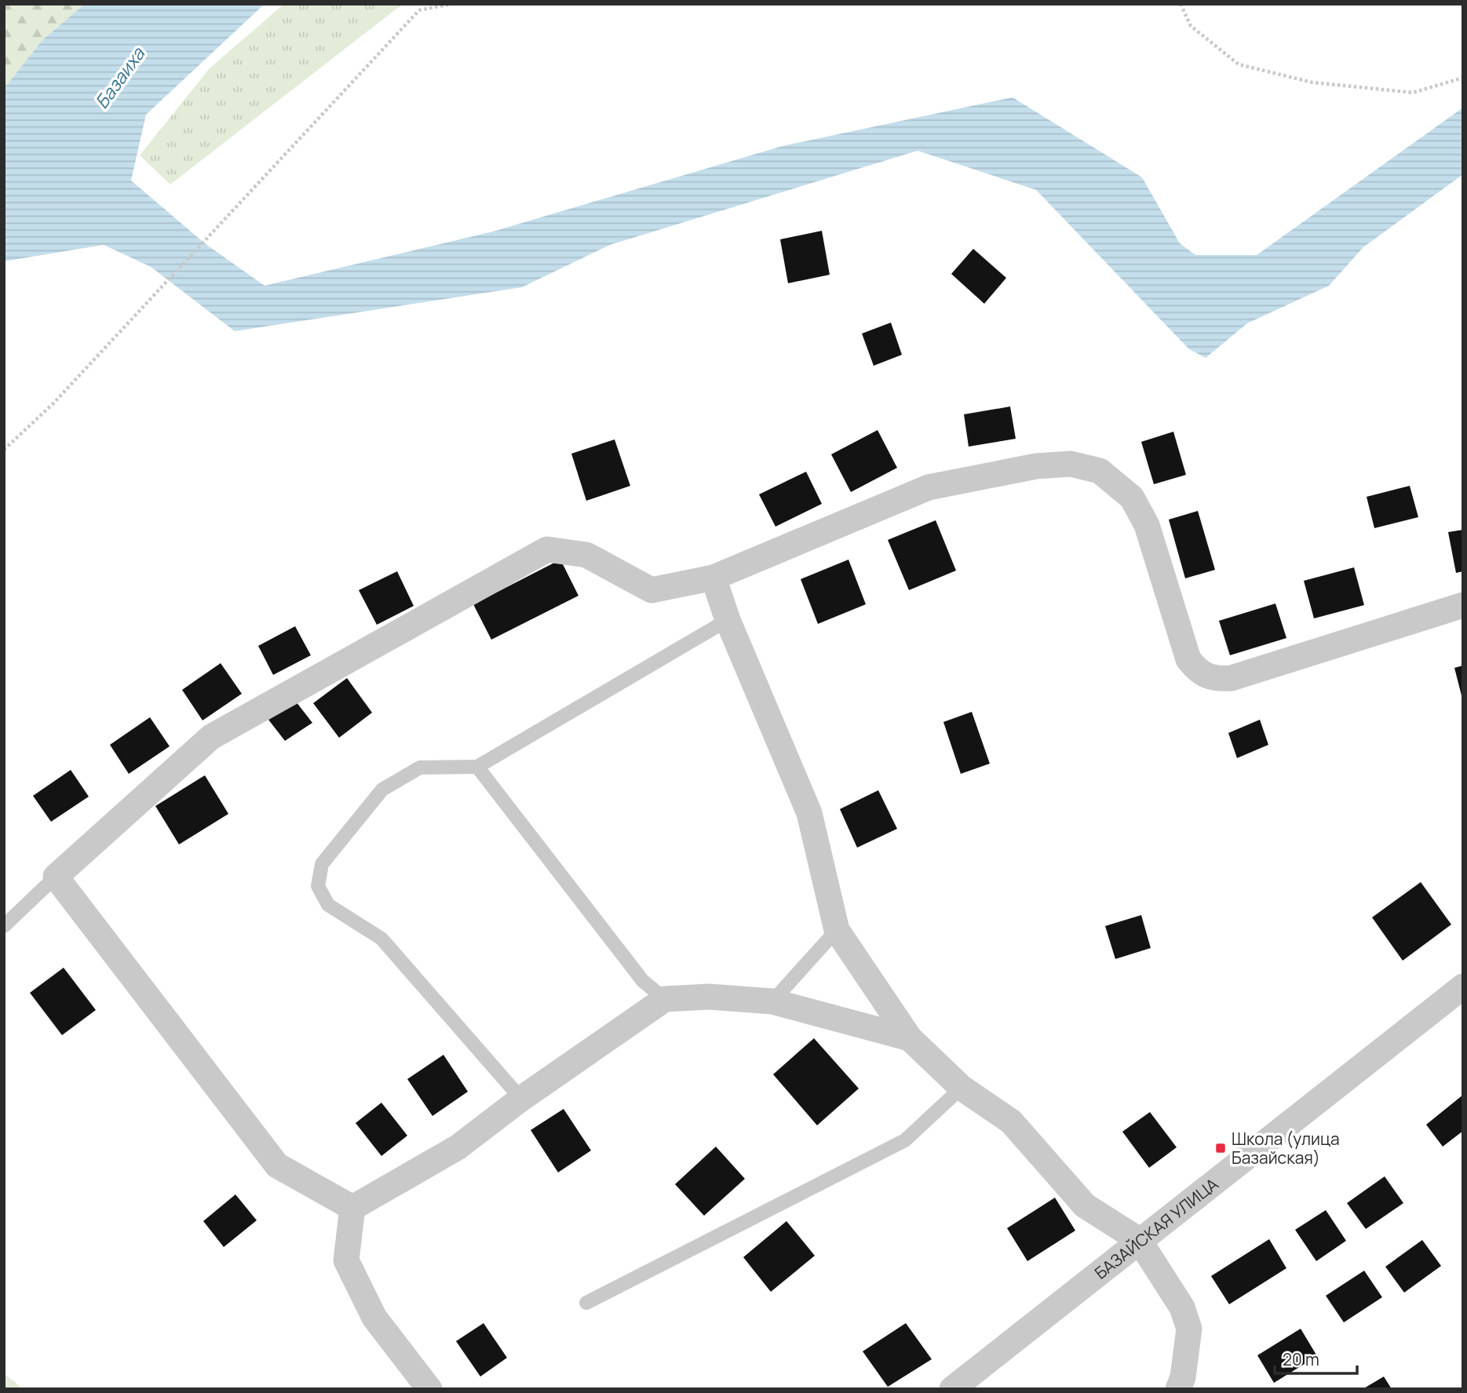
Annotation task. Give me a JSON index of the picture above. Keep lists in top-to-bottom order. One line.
{"streets":{"street":["БАЗАЙСКАЯ УЛИЦА"]},"water":["Базаиха"],"places":{"transit":["Школа (улица Базайская)"]},"scale_bar":"20 m"}
